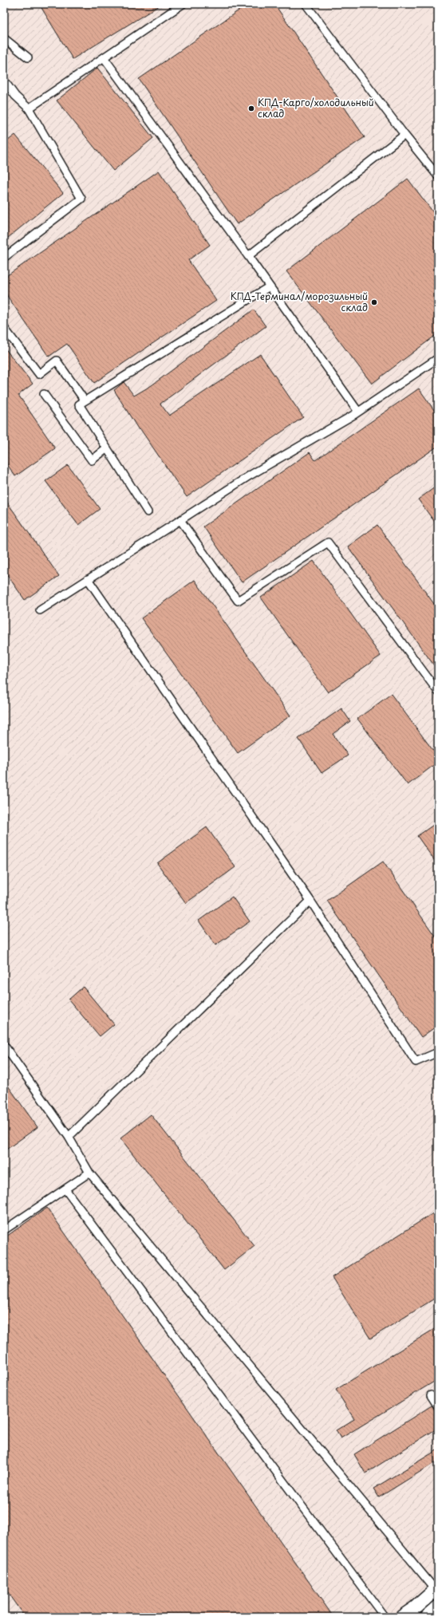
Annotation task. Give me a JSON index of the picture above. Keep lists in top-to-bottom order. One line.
{"places":["КПД-Карго/холодильный склад","КПД-Терминал/морозильный склад"]}
